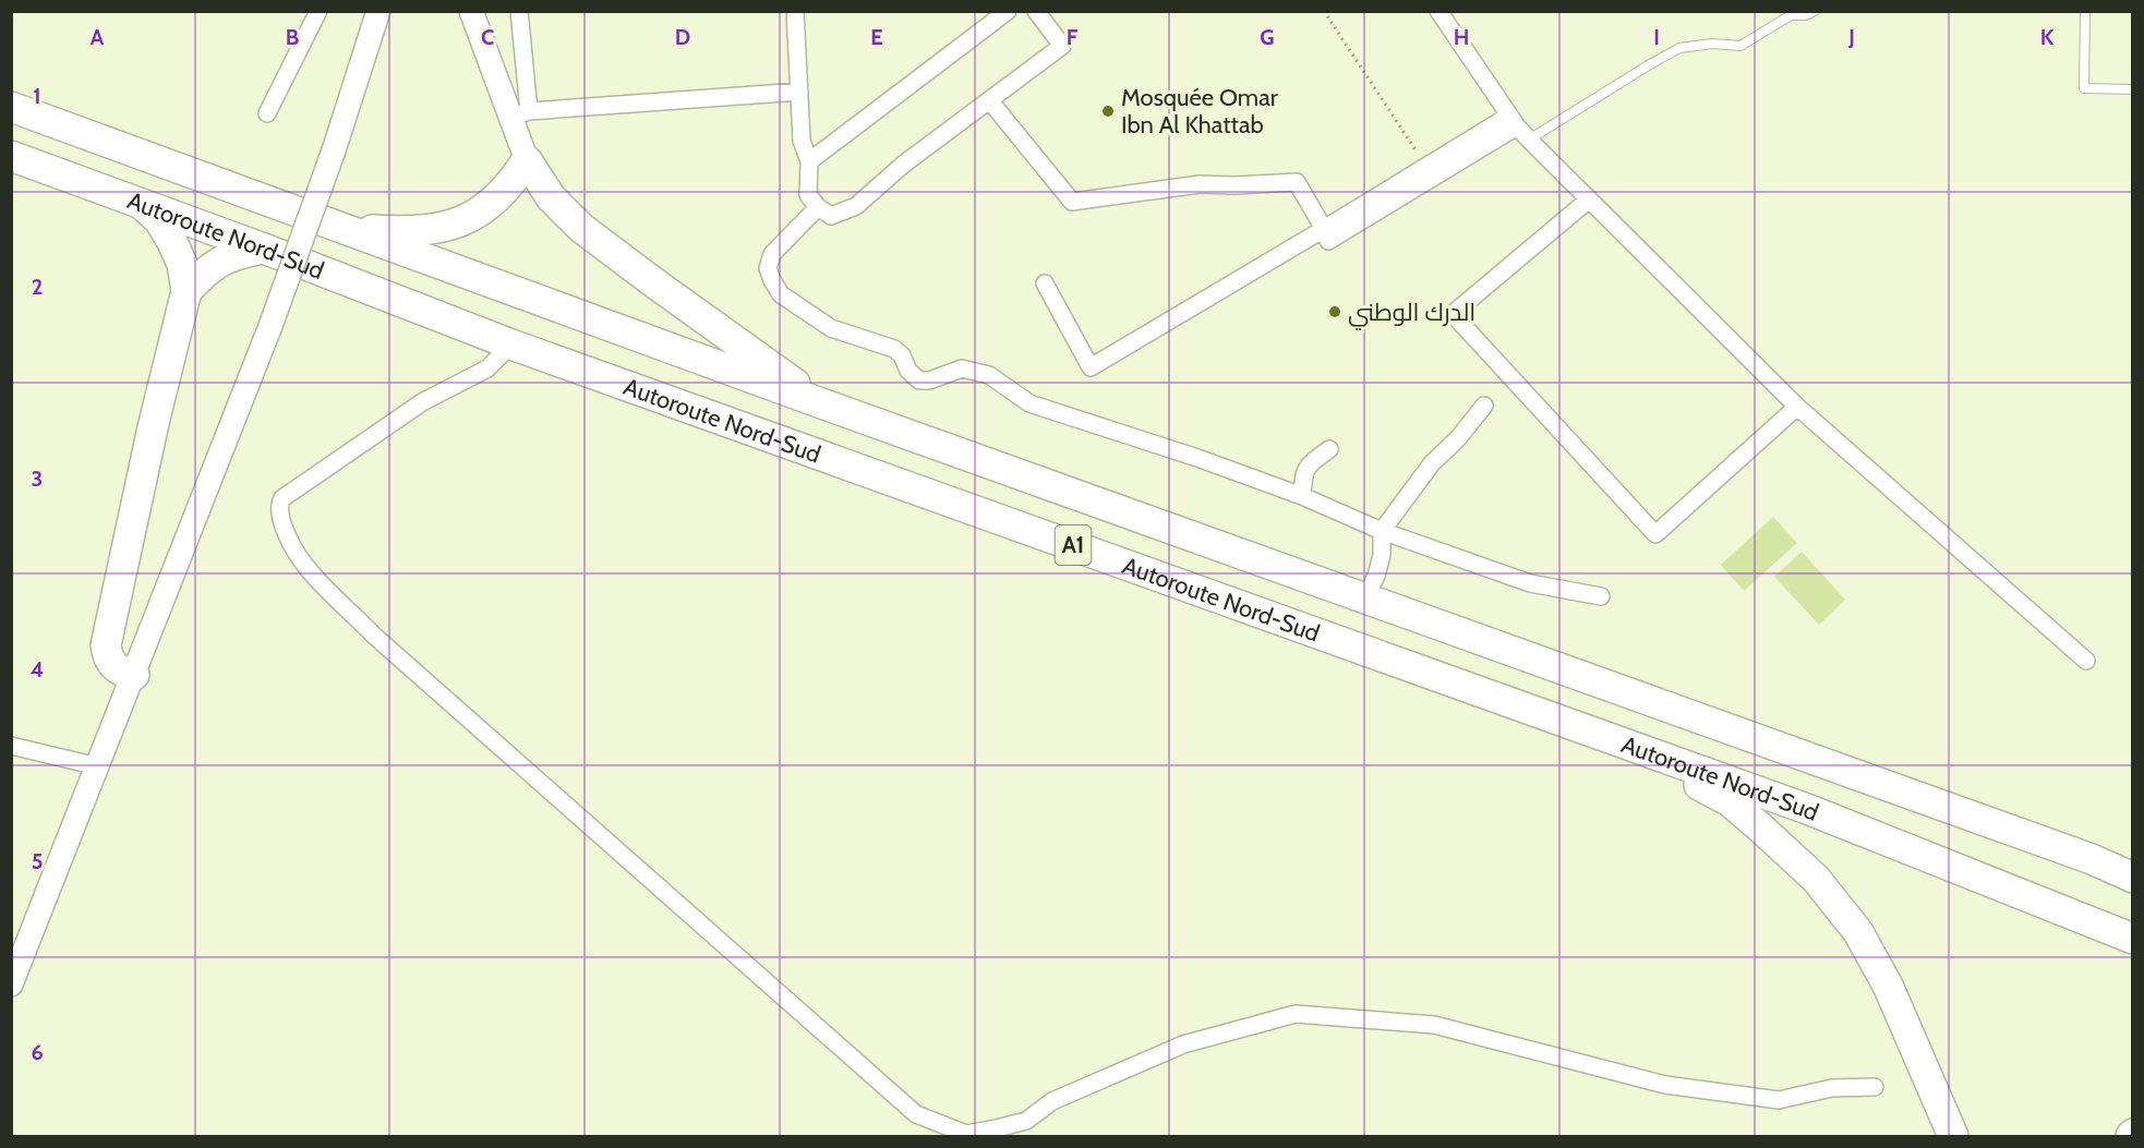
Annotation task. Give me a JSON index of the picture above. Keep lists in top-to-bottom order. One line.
{"streets":{"highway":["Autoroute Nord-Sud","A1"]},"places":["Mosquée Omar Ibn Al Khattab","الدرك الوطني"],"grid":{"columns":["A","B","C","D","E","F","G","H","I","J","K"],"rows":["1","2","3","4","5","6"]}}
